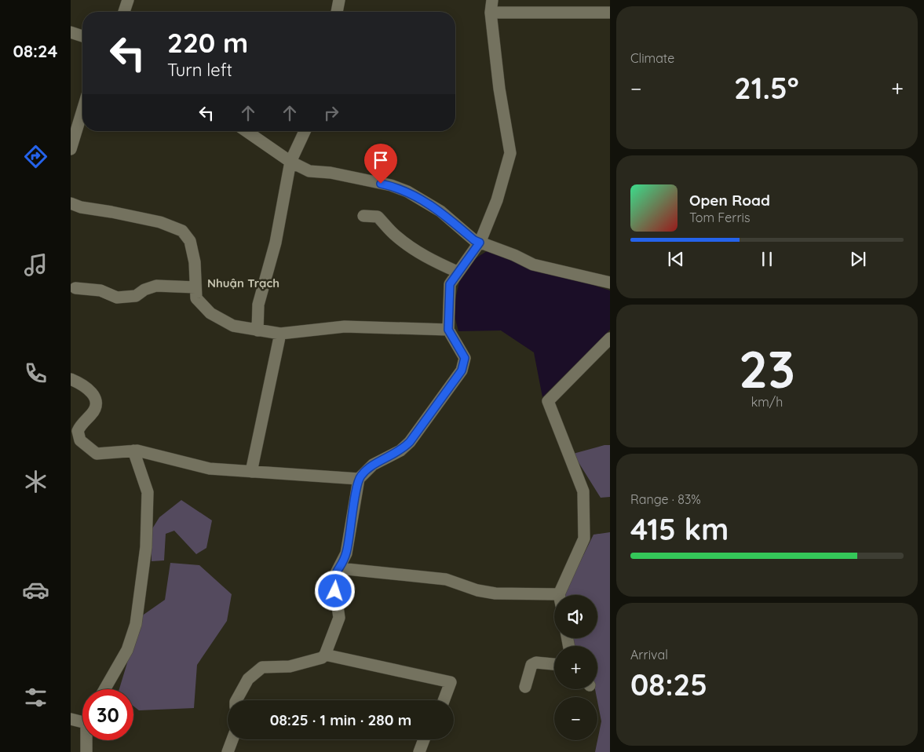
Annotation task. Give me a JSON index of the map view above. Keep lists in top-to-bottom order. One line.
{"districts":["Nhuận Trạch"],"page":{"tabs":"08:24","tile":["Climate",["23","km/h"],["Range · 83%","415 km"],["Arrival","08:25"]],"turn":["220 m","Turn left"],"heat":["−","21.5°","+"],"song":["Open Road","Tom Ferris"],"map_buttons":["+","−"],"limit":"30","trip":"08:25 · 1 min · 280 m"}}
